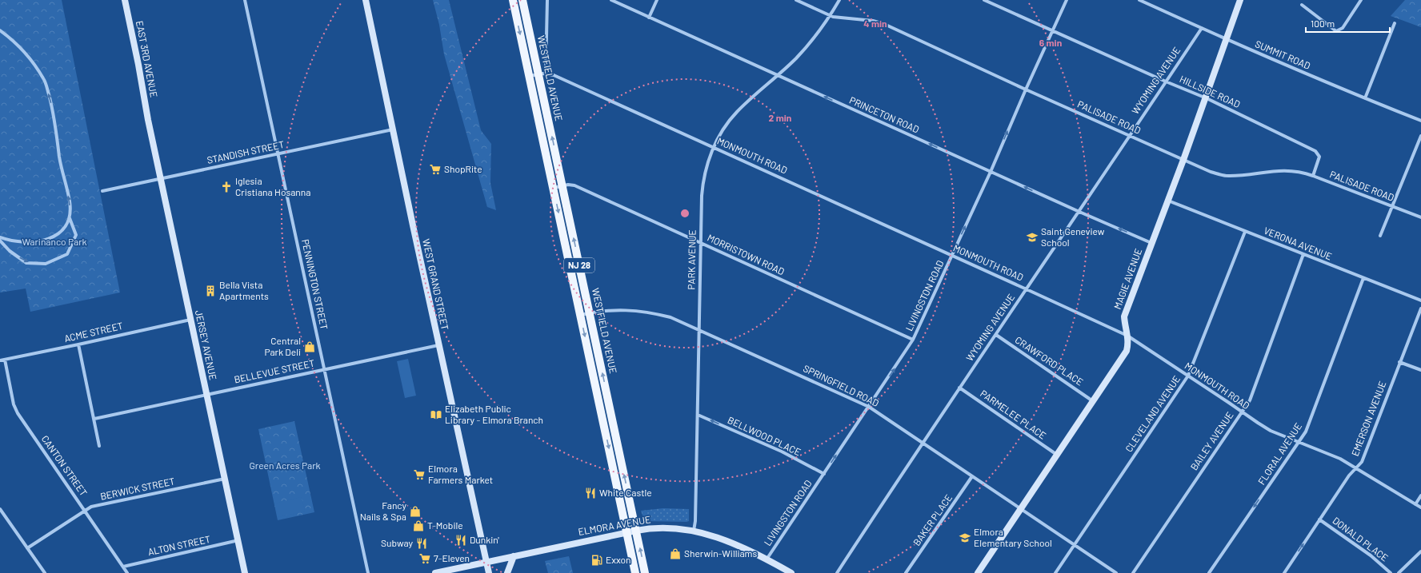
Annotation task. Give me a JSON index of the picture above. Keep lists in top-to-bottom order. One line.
{"streets":{"main road":["WESTFIELD AVENUE","NJ 28"],"street":["SUMMIT ROAD","EAST 3RD AVENUE","WYOMING AVENUE","HILLSIDE ROAD","PRINCETON ROAD","PALISADE ROAD","STANDISH STREET","MONMOUTH ROAD","VERONA AVENUE","MORRISTOWN ROAD","PARK AVENUE","MAGIE AVENUE","PENNINGTON STREET","WEST GRAND STREET","LIVINGSTON ROAD","ACME STREET","JERSEY AVENUE","CRAWFORD PLACE","BELLEVUE STREET","SPRINGFIELD ROAD","CLEVELAND AVENUE","PARMELEE PLACE","EMERSON AVENUE","BELLWOOD PLACE","BAILEY AVENUE","FLORAL AVENUE","CANTON STREET","BERWICK STREET","BAKER PLACE","ELMORA AVENUE","DONALD PLACE","ALTON STREET"]},"crossings":[["SUMMIT ROAD","WYOMING AVENUE"],["SUMMIT ROAD","MAGIE AVENUE"],["EAST 3RD AVENUE","JERSEY AVENUE"],["WESTFIELD AVENUE","MONMOUTH ROAD"],["WESTFIELD AVENUE","MORRISTOWN ROAD"],["WESTFIELD AVENUE","SPRINGFIELD ROAD"],["WESTFIELD AVENUE","ELMORA AVENUE"],["WYOMING AVENUE","HILLSIDE ROAD"],["WYOMING AVENUE","PRINCETON ROAD"],["WYOMING AVENUE","PALISADE ROAD"],["WYOMING AVENUE","MONMOUTH ROAD"],["WYOMING AVENUE","CRAWFORD PLACE"],["WYOMING AVENUE","SPRINGFIELD ROAD"],["WYOMING AVENUE","PARMELEE PLACE"],["HILLSIDE ROAD","PALISADE ROAD"],["HILLSIDE ROAD","MAGIE AVENUE"],["HILLSIDE ROAD","LIVINGSTON ROAD"],["PRINCETON ROAD","PARK AVENUE"],["PRINCETON ROAD","MAGIE AVENUE"],["PRINCETON ROAD","LIVINGSTON ROAD"],["PALISADE ROAD","PARK AVENUE"],["PALISADE ROAD","MAGIE AVENUE"],["PALISADE ROAD","LIVINGSTON ROAD"],["STANDISH STREET","PENNINGTON STREET"],["STANDISH STREET","WEST GRAND STREET"],["STANDISH STREET","JERSEY AVENUE"],["MONMOUTH ROAD","PARK AVENUE"],["MONMOUTH ROAD","MAGIE AVENUE"],["MONMOUTH ROAD","LIVINGSTON ROAD"],["MONMOUTH ROAD","CLEVELAND AVENUE"],["MONMOUTH ROAD","EMERSON AVENUE"],["MONMOUTH ROAD","BAILEY AVENUE"],["MONMOUTH ROAD","FLORAL AVENUE"],["VERONA AVENUE","MAGIE AVENUE"],["VERONA AVENUE","CLEVELAND AVENUE"],["VERONA AVENUE","BAILEY AVENUE"],["VERONA AVENUE","FLORAL AVENUE"],["MORRISTOWN ROAD","PARK AVENUE"],["MORRISTOWN ROAD","LIVINGSTON ROAD"],["PARK AVENUE","SPRINGFIELD ROAD"],["PARK AVENUE","BELLWOOD PLACE"],["PARK AVENUE","ELMORA AVENUE"],["MAGIE AVENUE","CRAWFORD PLACE"],["MAGIE AVENUE","SPRINGFIELD ROAD"],["MAGIE AVENUE","PARMELEE PLACE"],["PENNINGTON STREET","BELLEVUE STREET"],["WEST GRAND STREET","BELLEVUE STREET"],["WEST GRAND STREET","ELMORA AVENUE"],["LIVINGSTON ROAD","SPRINGFIELD ROAD"],["LIVINGSTON ROAD","BELLWOOD PLACE"],["LIVINGSTON ROAD","ELMORA AVENUE"],["ACME STREET","JERSEY AVENUE"],["ACME STREET","CANTON STREET"],["JERSEY AVENUE","BELLEVUE STREET"],["JERSEY AVENUE","BERWICK STREET"],["JERSEY AVENUE","ALTON STREET"],["SPRINGFIELD ROAD","CLEVELAND AVENUE"],["SPRINGFIELD ROAD","BAKER PLACE"],["EMERSON AVENUE","DONALD PLACE"],["CANTON STREET","BERWICK STREET"],["CANTON STREET","ALTON STREET"]],"one_way":["PRINCETON ROAD","LIVINGSTON ROAD","BELLWOOD PLACE","FLORAL AVENUE"],"parks":["Warinanco Park","Green Acres Park"],"places":{"supermarket":["ShopRite","Elmora Farmers Market","7-Eleven"],"church":["Iglesia Cristiana Hosanna"],"school or university":["Saint Geneview School","Elmora Elementary School"],"building":["Bella Vista Apartments"],"shop":["Central Park Deli","Fancy Nails & Spa","T-Mobile","Sherwin-Williams"],"library":["Elizabeth Public Library - Elmora Branch"],"restaurant":["White Castle","Dunkin'","Subway"],"fuel station":["Exxon"]},"scale_bar":"100 m","rings":["4 min","6 min","2 min"]}
